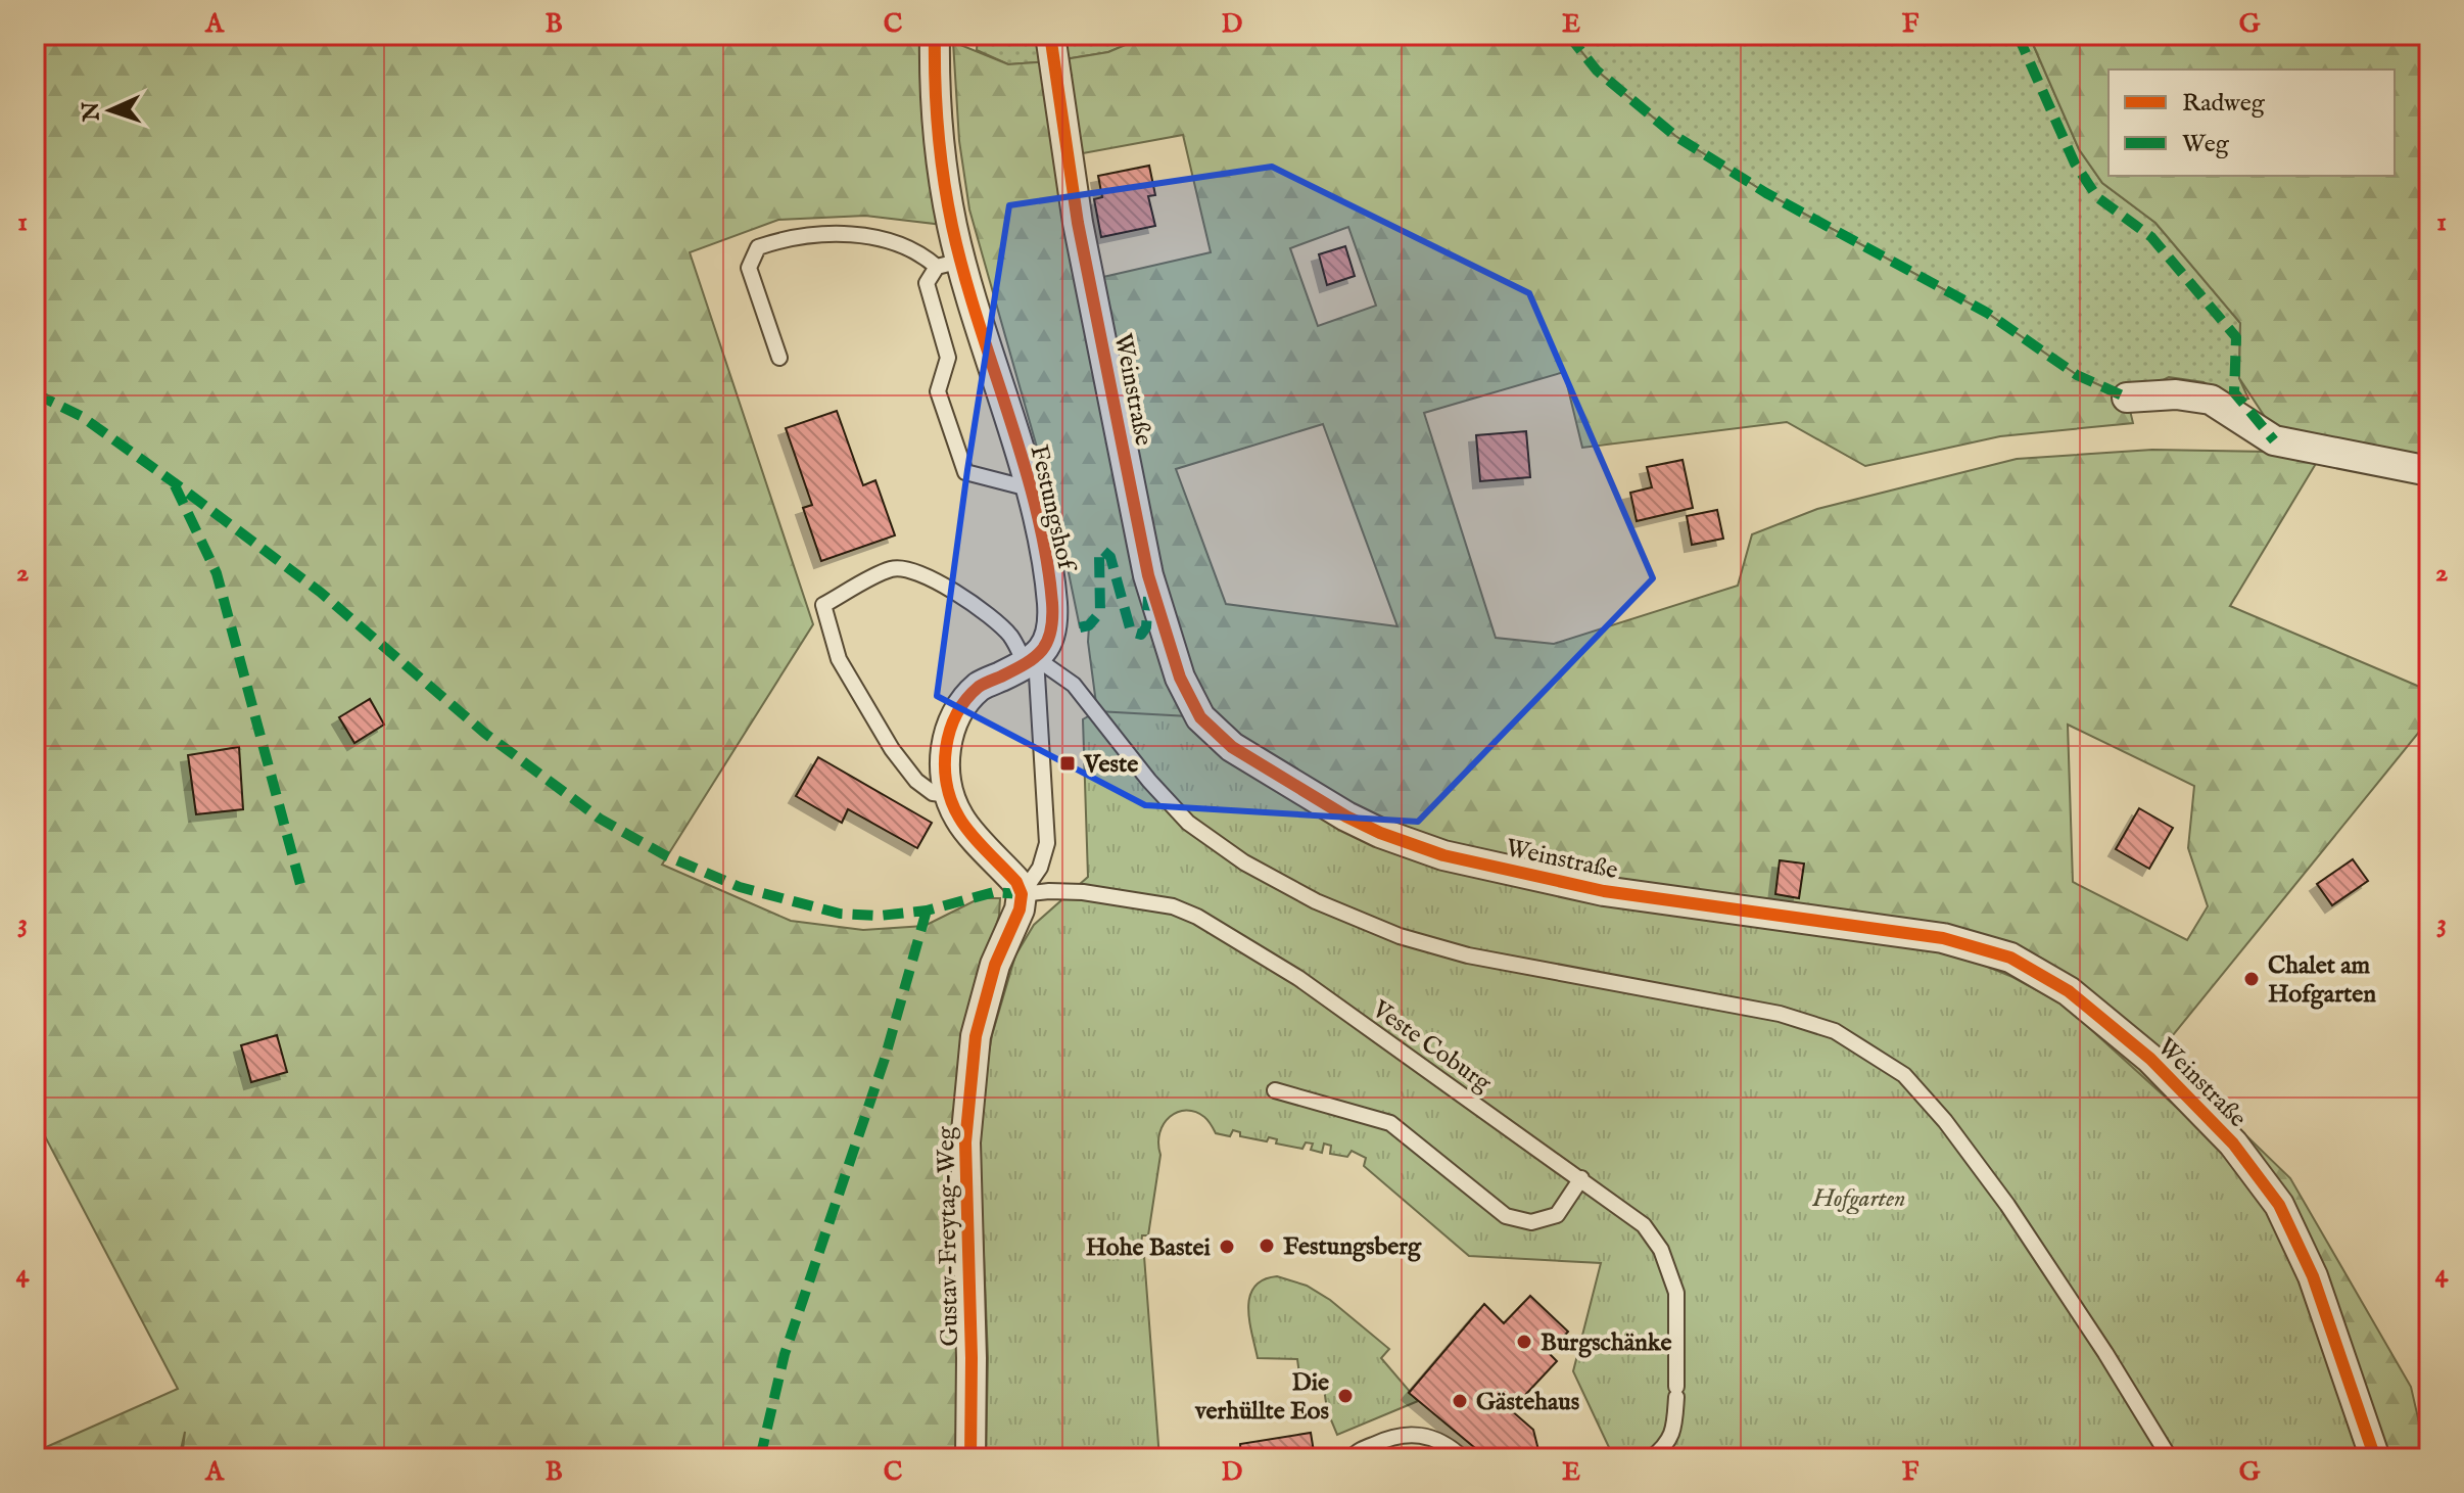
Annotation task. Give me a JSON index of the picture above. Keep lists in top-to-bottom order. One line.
{"streets":{"street":["Weinstraße","Festungshof","Gustav-Freytag-Weg"],"lane":["Veste Coburg"]},"crossings":[["Veste Coburg","Gustav-Freytag-Weg"]],"parks":["Hofgarten"],"places":{"transit":["Veste"],"other":["Chalet am Hofgarten","Festungsberg","Hohe Bastei","Burgschänke","Die verhüllte Eos","Gästehaus"]},"legend":["Radweg","Weg"],"north":"left","grid":{"columns":["A","B","C","D","E","F","G"],"rows":["1","2","3","4"]}}
